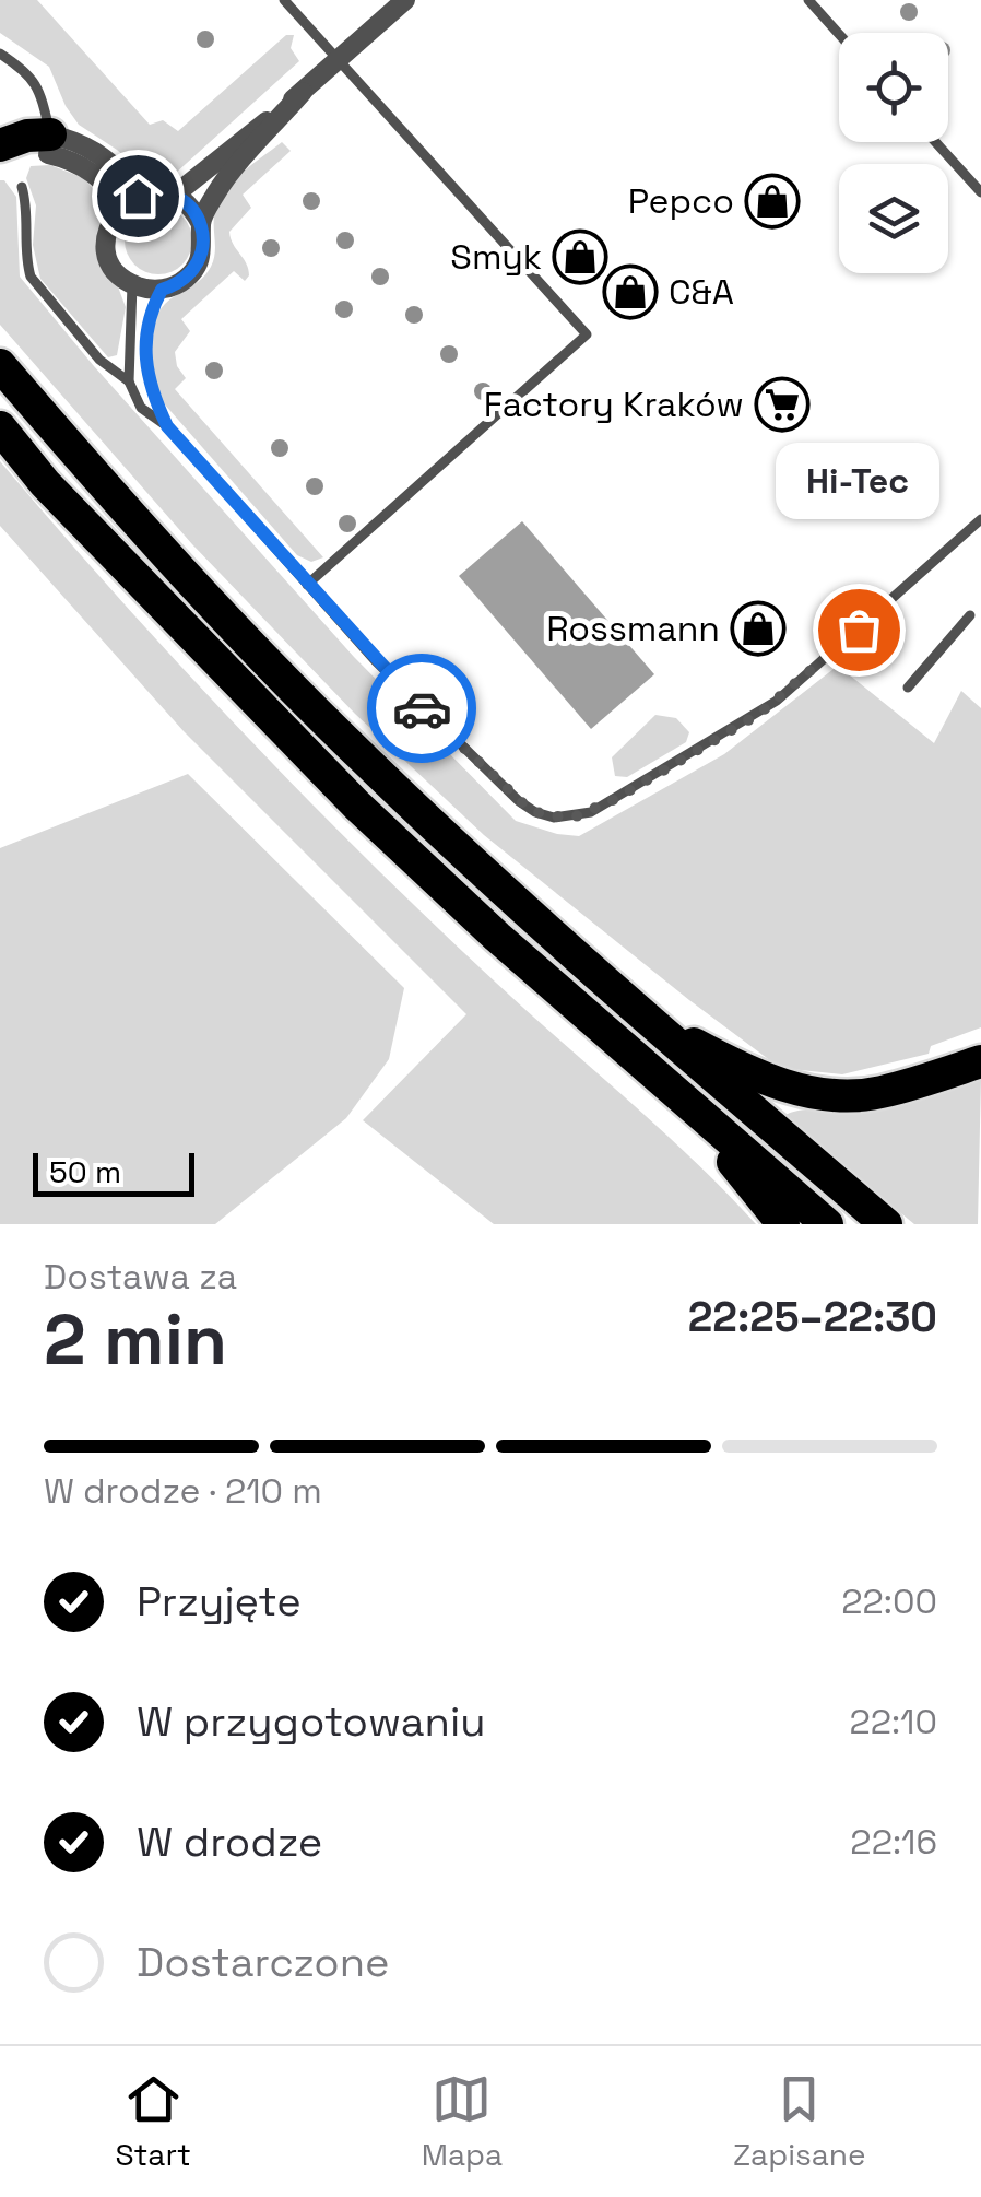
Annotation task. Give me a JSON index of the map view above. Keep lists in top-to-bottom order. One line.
{"places":{"shop":["Pepco","Smyk","C&A","Rossmann"],"supermarket":["Factory Kraków"],"other":["Hi-Tec"]},"scale_bar":"50 m","page":{"bubble":"Hi-Tec","scale":"50 m","heading":["2 min","Dostawa za","22:25–22:30"],"bar":"W drodze · 210 m","list":[["Przyjęte","22:00"],["W przygotowaniu","22:10"],["W drodze","22:16"],"Dostarczone"],"tabs":["Start","Mapa","Zapisane"]}}
